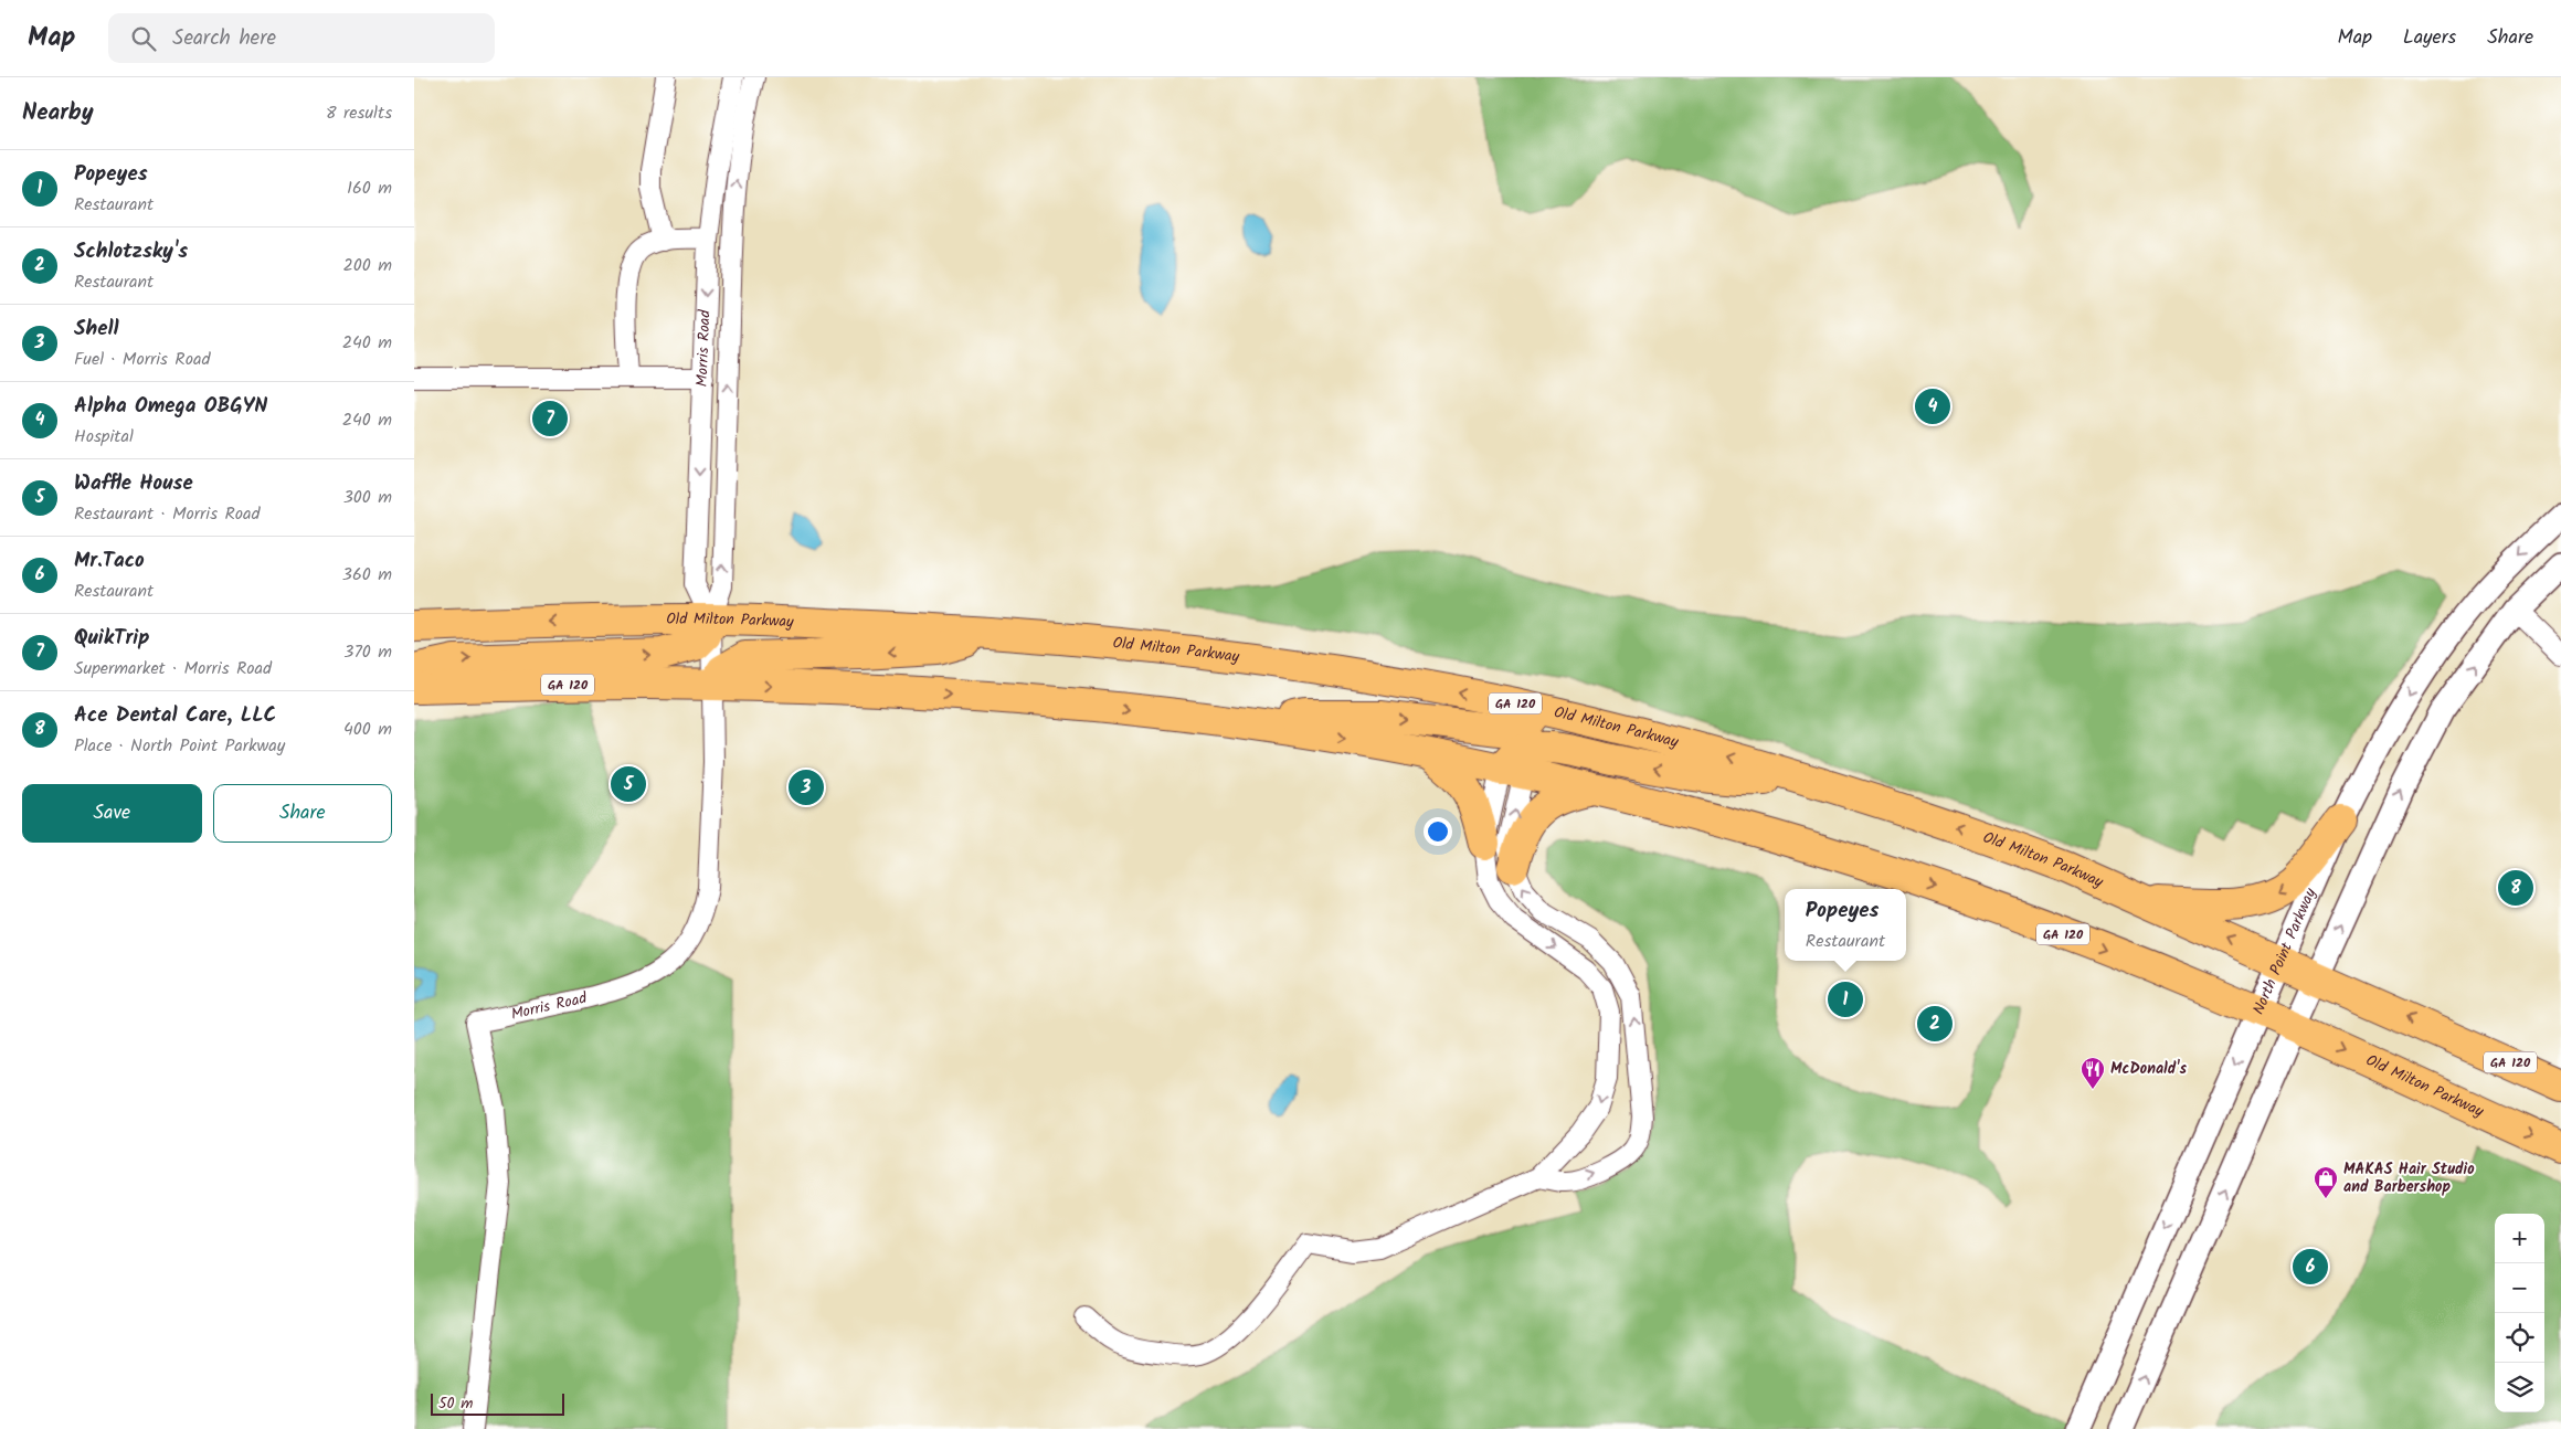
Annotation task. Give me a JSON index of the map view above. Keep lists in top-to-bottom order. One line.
{"streets":{"highway":["Old Milton Parkway","GA 120"],"street":["Morris Road","North Point Parkway"]},"crossings":[["Morris Road","Old Milton Parkway"],["Old Milton Parkway","North Point Parkway"]],"places":{"restaurant":["McDonald's"],"shop":["MAKAS Hair Studio and Barbershop"]},"scale_bar":"50 m","page":{"header":"Map","search":"Search here","nav":["Map","Layers","Share"],"heading":["Nearby","8 results"],"list":[{"mark":"1","name":"Popeyes","note":"Restaurant","value":"160 m"},{"mark":"2","name":"Schlotzsky's","note":"Restaurant","value":"200 m"},{"mark":"3","name":"Shell","note":"Fuel · Morris Road","value":"240 m"},{"mark":"4","name":"Alpha Omega OBGYN","note":"Hospital","value":"240 m"},{"mark":"5","name":"Waffle House","note":"Restaurant · Morris Road","value":"300 m"},{"mark":"6","name":"Mr.Taco","note":"Restaurant","value":"360 m"},{"mark":"7","name":"QuikTrip","note":"Supermarket · Morris Road","value":"370 m"},{"mark":"8","name":"Ace Dental Care, LLC","note":"Place · North Point Parkway","value":"400 m"}],"pins":["4","7","5","3","8","1","2","6"],"buttons":["Save","Share"],"popup":["Popeyes","Restaurant"],"map_buttons":["+","−"],"scale":"50 m"}}
